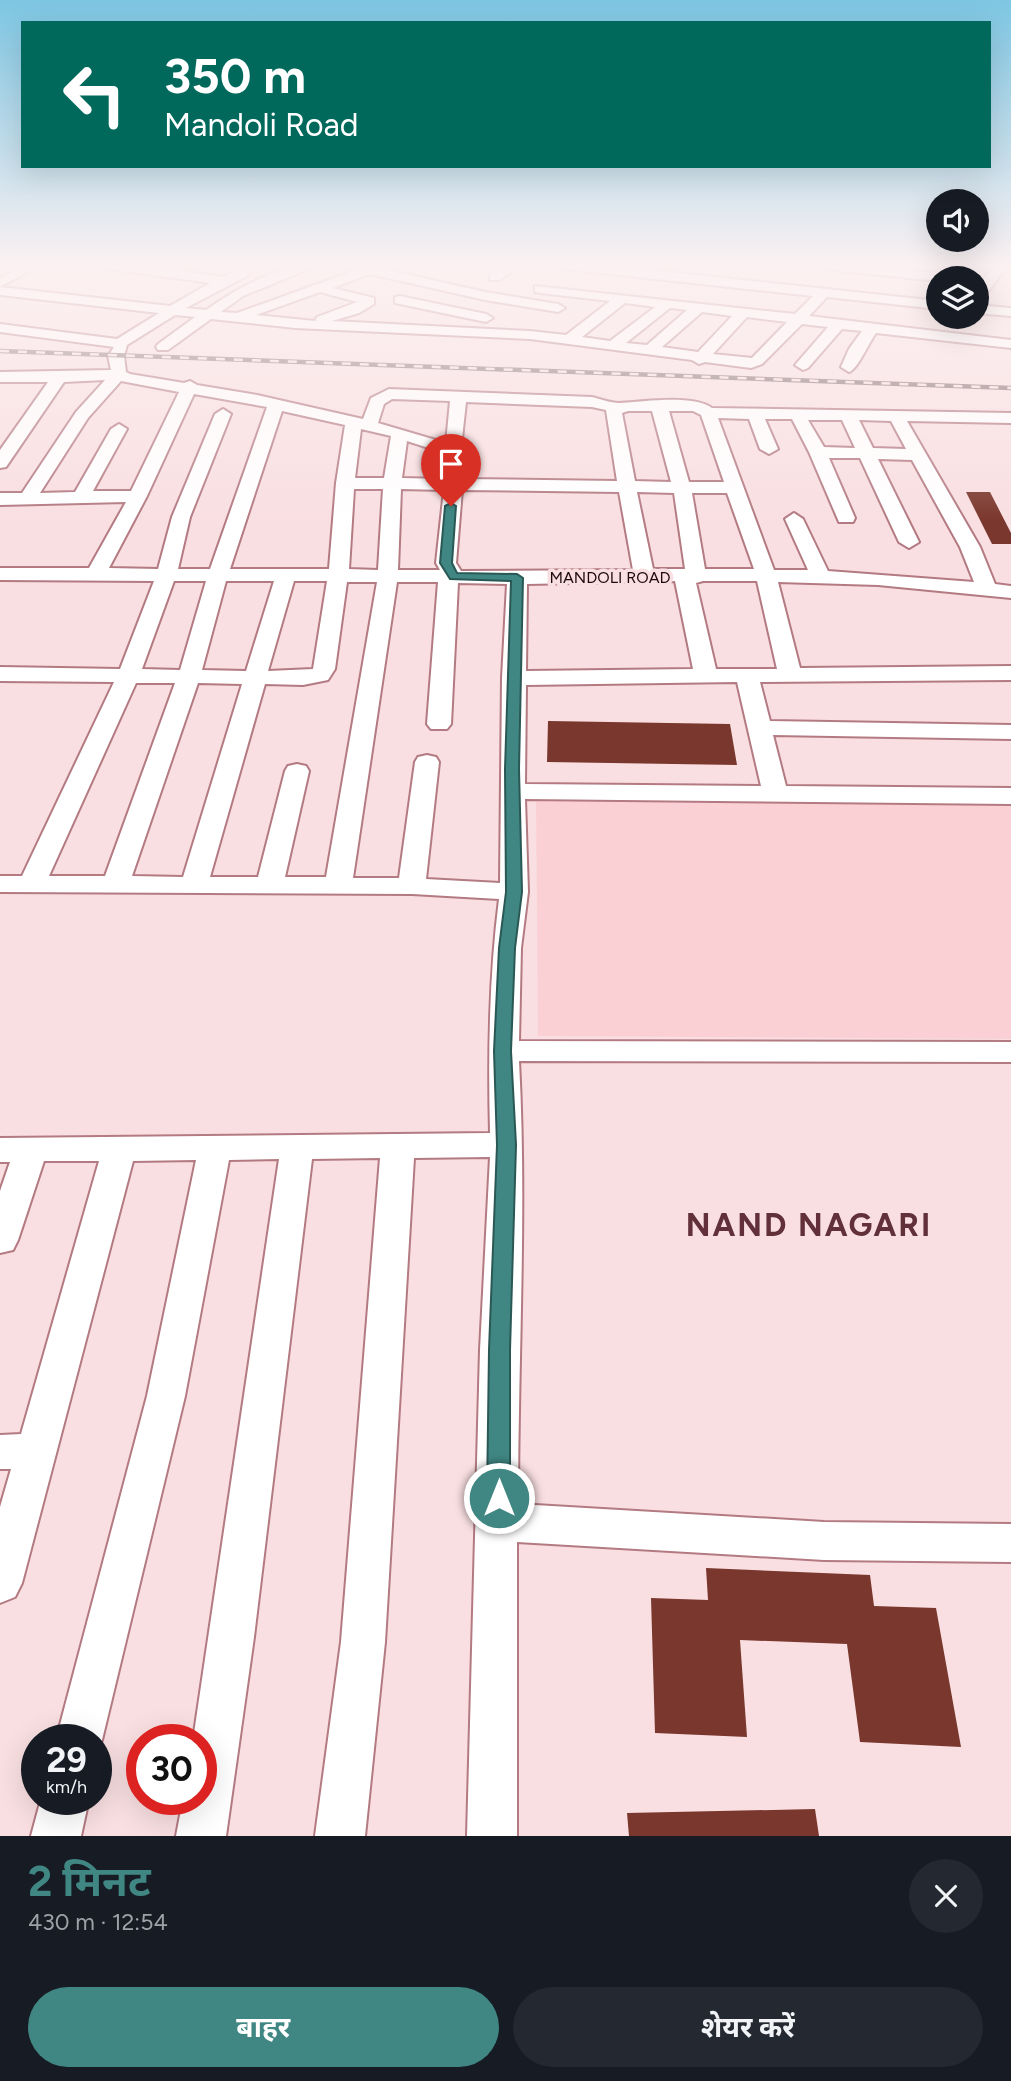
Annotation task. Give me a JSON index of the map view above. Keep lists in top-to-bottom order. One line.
{"streets":{"street":["MANDOLI ROAD"]},"districts":["NAND NAGARI"],"page":{"turn":["350 m","Mandoli Road"],"speed":"29 km/h","limit":"30","heading":["2 मिनट","430 m · 12:54"],"buttons":["बाहर","शेयर करें"]}}
